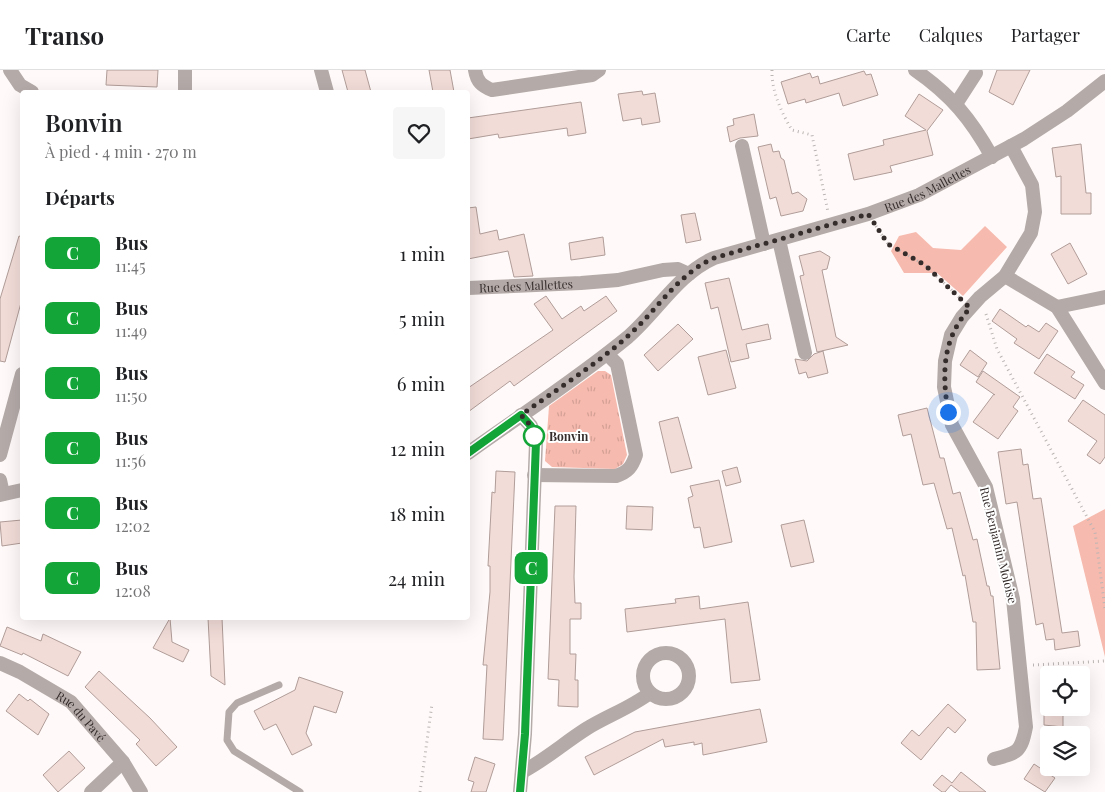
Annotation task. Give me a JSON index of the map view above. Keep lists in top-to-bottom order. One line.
{"streets":{"street":["Rue des Mallettes","Rue Benjamin Moloise","Rue du Pavé"]},"crossings":[["Rue des Mallettes","Rue Benjamin Moloise"]],"places":["Bonvin"],"lines":["bus line C"],"page":{"header":"Transo","nav":["Carte","Calques","Partager"],"on_map":"C","heading":[["Bonvin","À pied · 4 min · 270 m"],"Départs"],"list":[{"mark":"C","name":"Bus","note":"11:45","value":"1 min"},{"mark":"C","name":"Bus","note":"11:49","value":"5 min"},{"mark":"C","name":"Bus","note":"11:50","value":"6 min"},{"mark":"C","name":"Bus","note":"11:56","value":"12 min"},{"mark":"C","name":"Bus","note":"12:02","value":"18 min"},{"mark":"C","name":"Bus","note":"12:08","value":"24 min"}]}}
